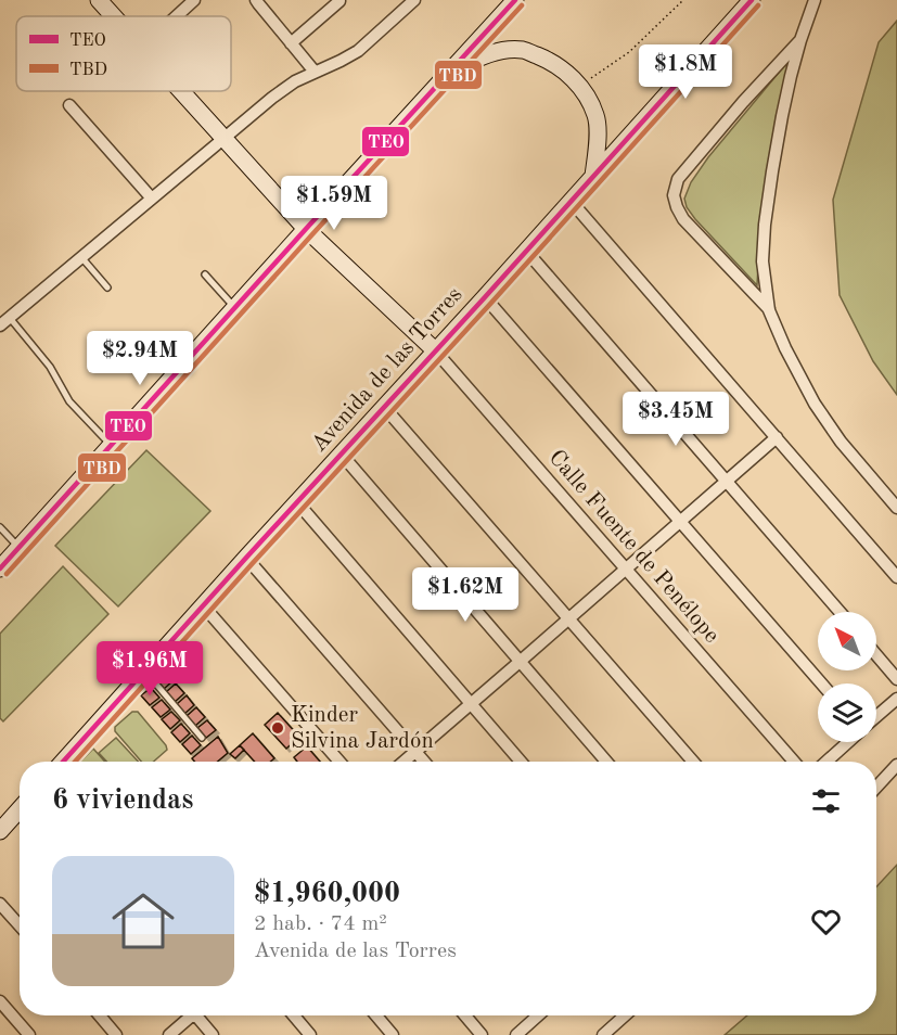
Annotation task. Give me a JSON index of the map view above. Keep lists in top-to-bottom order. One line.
{"streets":{"main road":["Avenida de las Torres"],"street":["Calle Fuente de Penélope"]},"crossings":[["Avenida de las Torres","Calle Fuente de Penélope"]],"places":["Kinder Silvina Jardón"],"lines":["transit line TEO","transit line TBD"],"legend":["TEO","TBD"],"north":"top left","page":{"price":["$1.8M","$1.59M","$2.94M","$3.45M","$1.62M","$1.96M"],"heading":"6 viviendas","list":[{"name":"$1,960,000","note":"2 hab. · 74 m² · Avenida de las Torres"}]}}
